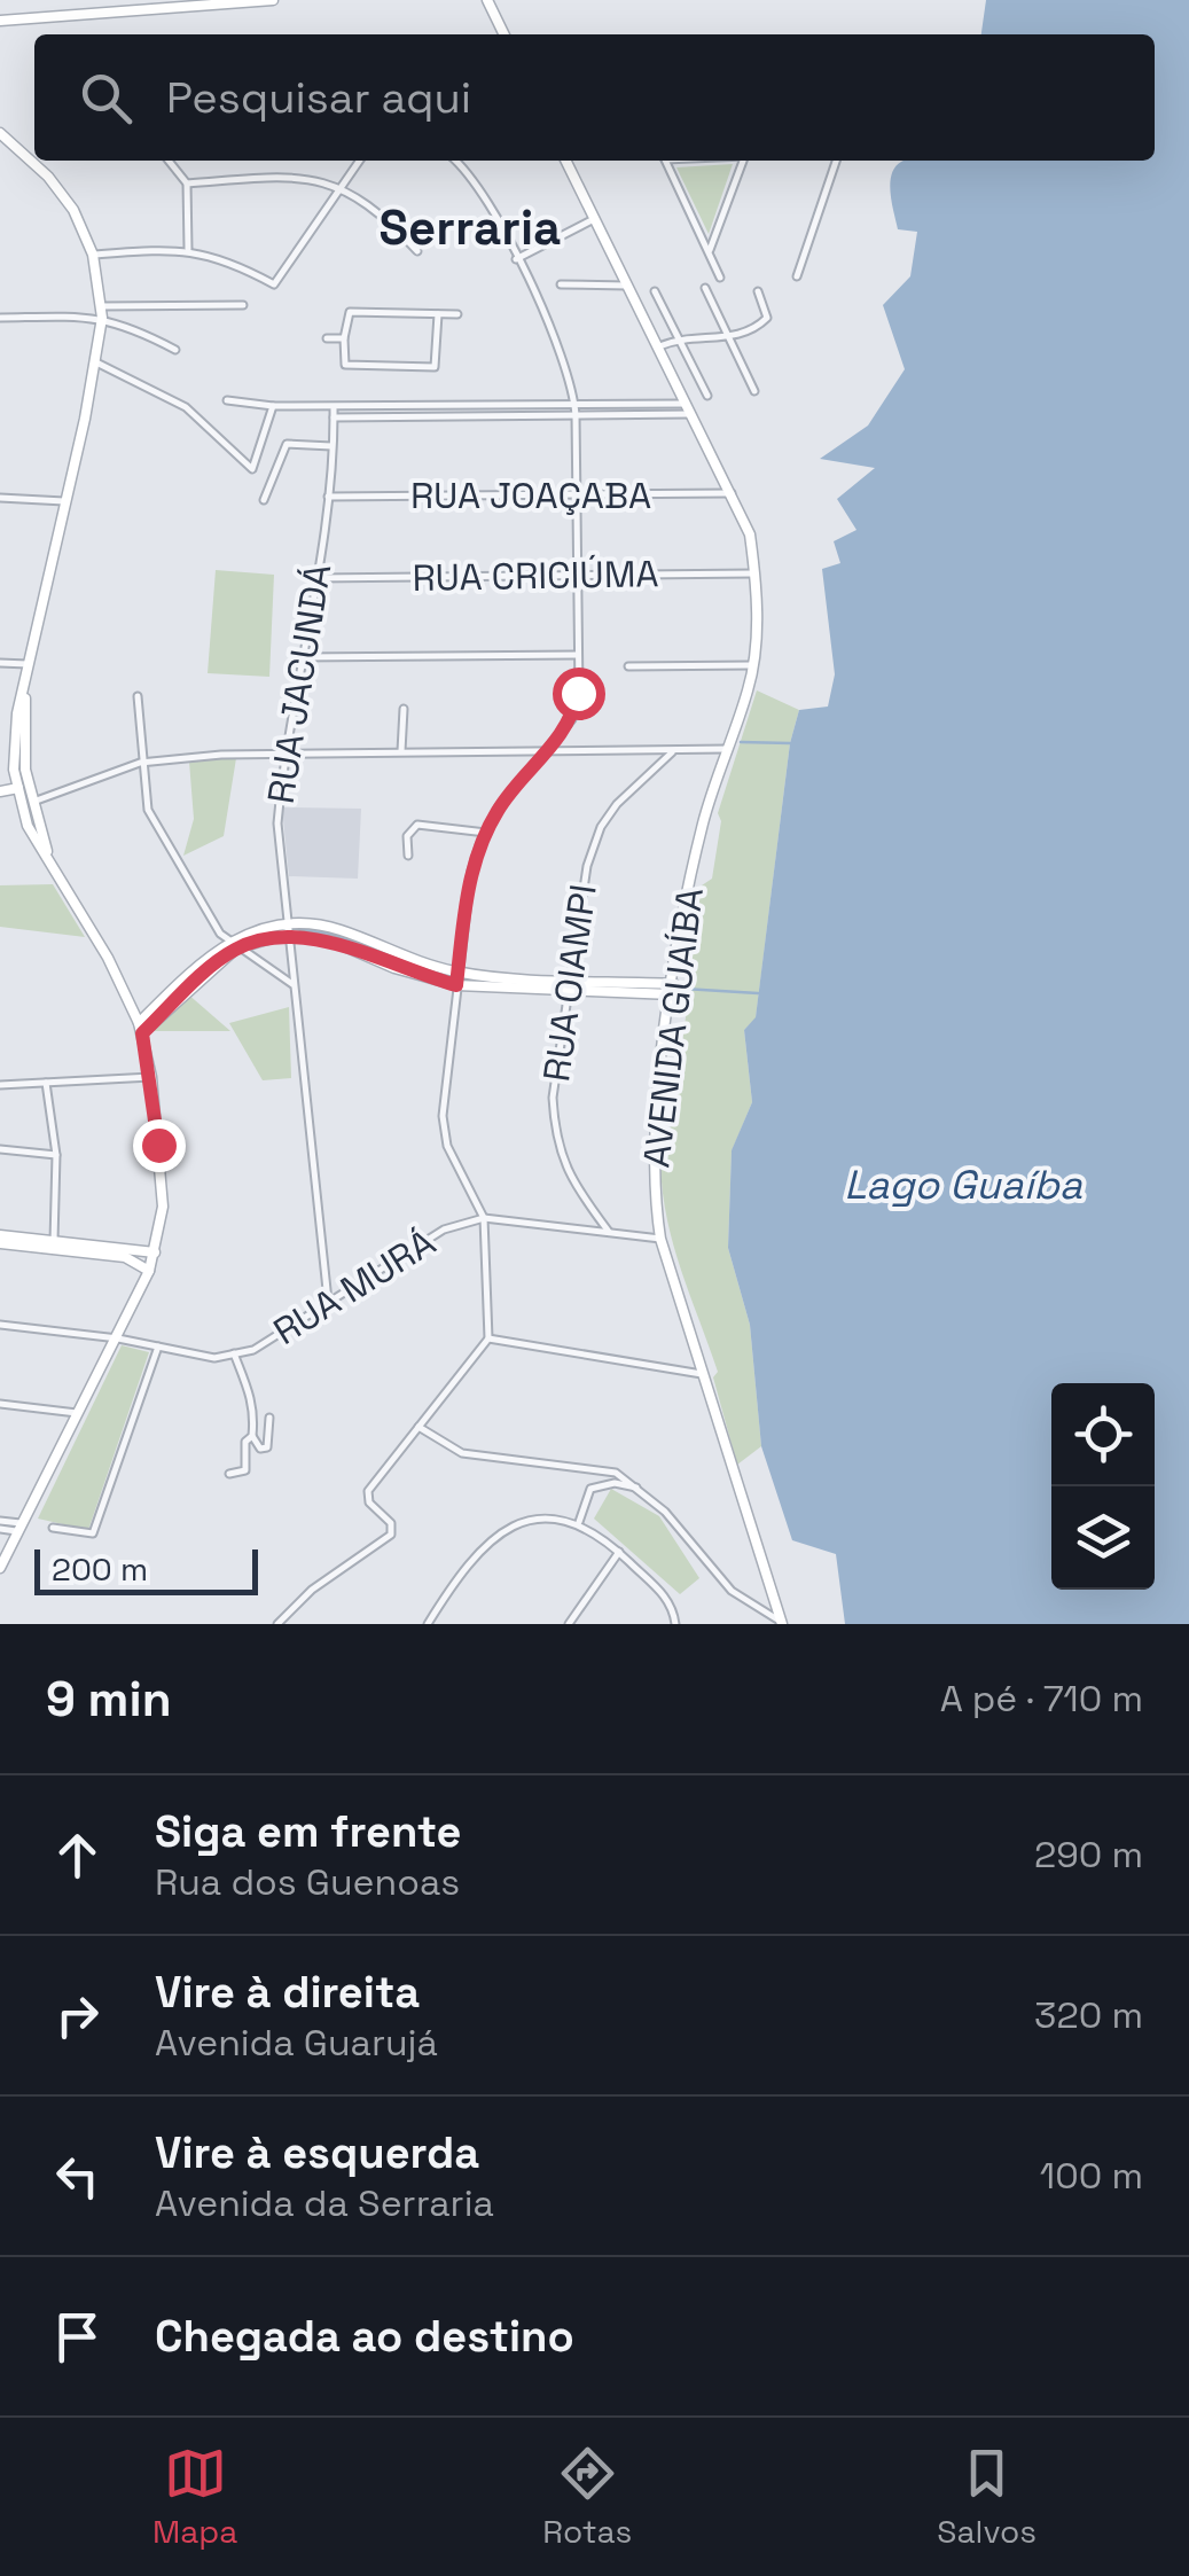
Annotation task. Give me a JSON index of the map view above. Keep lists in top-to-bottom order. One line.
{"streets":{"street":["RUA JOAÇABA","RUA CRICIÚMA","RUA JACUNDÁ","RUA OIAMPI","AVENIDA GUAÍBA","RUA MURÁ"]},"crossings":[["RUA JOAÇABA","RUA JACUNDÁ"],["RUA JOAÇABA","AVENIDA GUAÍBA"],["RUA CRICIÚMA","RUA JACUNDÁ"],["RUA CRICIÚMA","AVENIDA GUAÍBA"],["RUA JACUNDÁ","RUA MURÁ"],["RUA OIAMPI","RUA MURÁ"],["AVENIDA GUAÍBA","RUA MURÁ"]],"districts":["Serraria"],"water":["Lago Guaíba"],"scale_bar":"200 m","page":{"search":"Pesquisar aqui","scale":"200 m","heading":["9 min","A pé · 710 m"],"list":[["Siga em frente","Rua dos Guenoas","290 m"],["Vire à direita","Avenida Guarujá","320 m"],["Vire à esquerda","Avenida da Serraria","100 m"],"Chegada ao destino"],"nav":["Mapa","Rotas","Salvos"]}}
